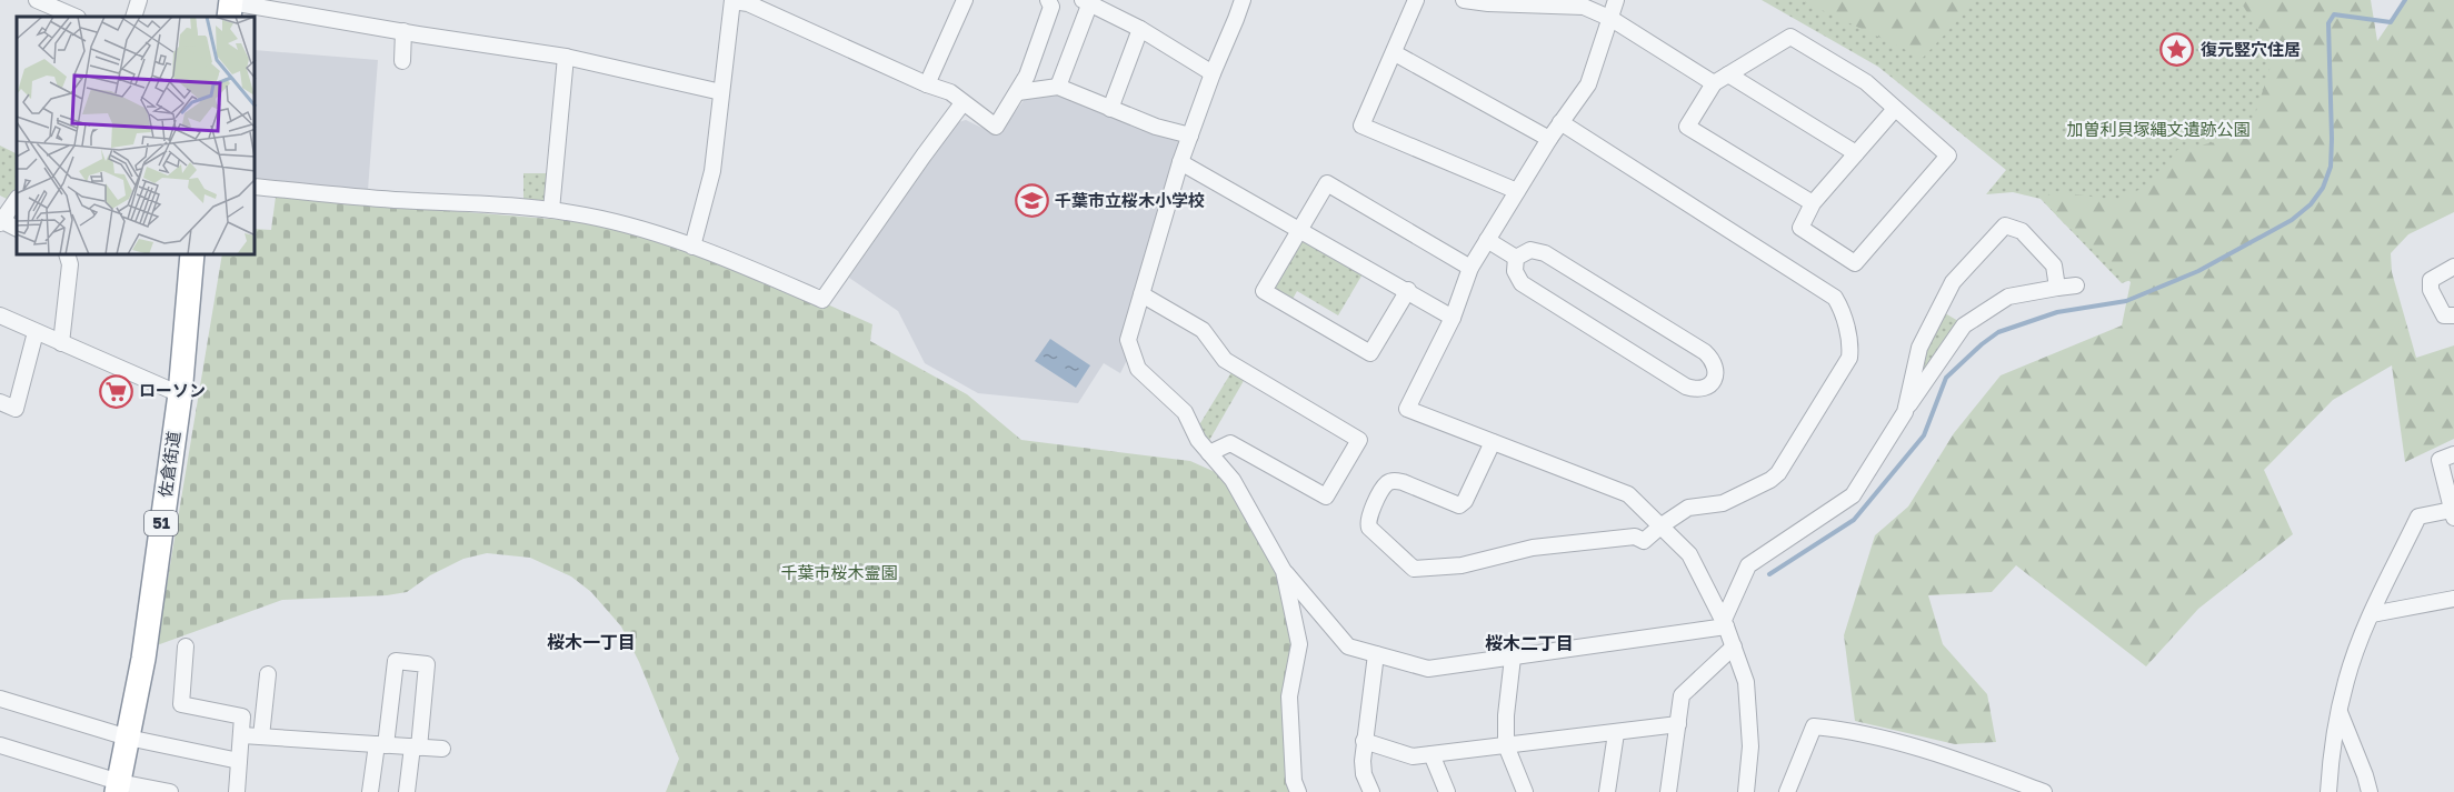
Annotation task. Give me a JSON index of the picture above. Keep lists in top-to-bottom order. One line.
{"streets":{"highway":["佐倉街道","51"]},"districts":["桜木一丁目","桜木二丁目"],"parks":["加曽利貝塚縄文遺跡公園","千葉市桜木霊園"],"places":{"place":["復元竪穴住居"],"school or university":["千葉市立桜木小学校"],"supermarket":["ローソン"]}}
